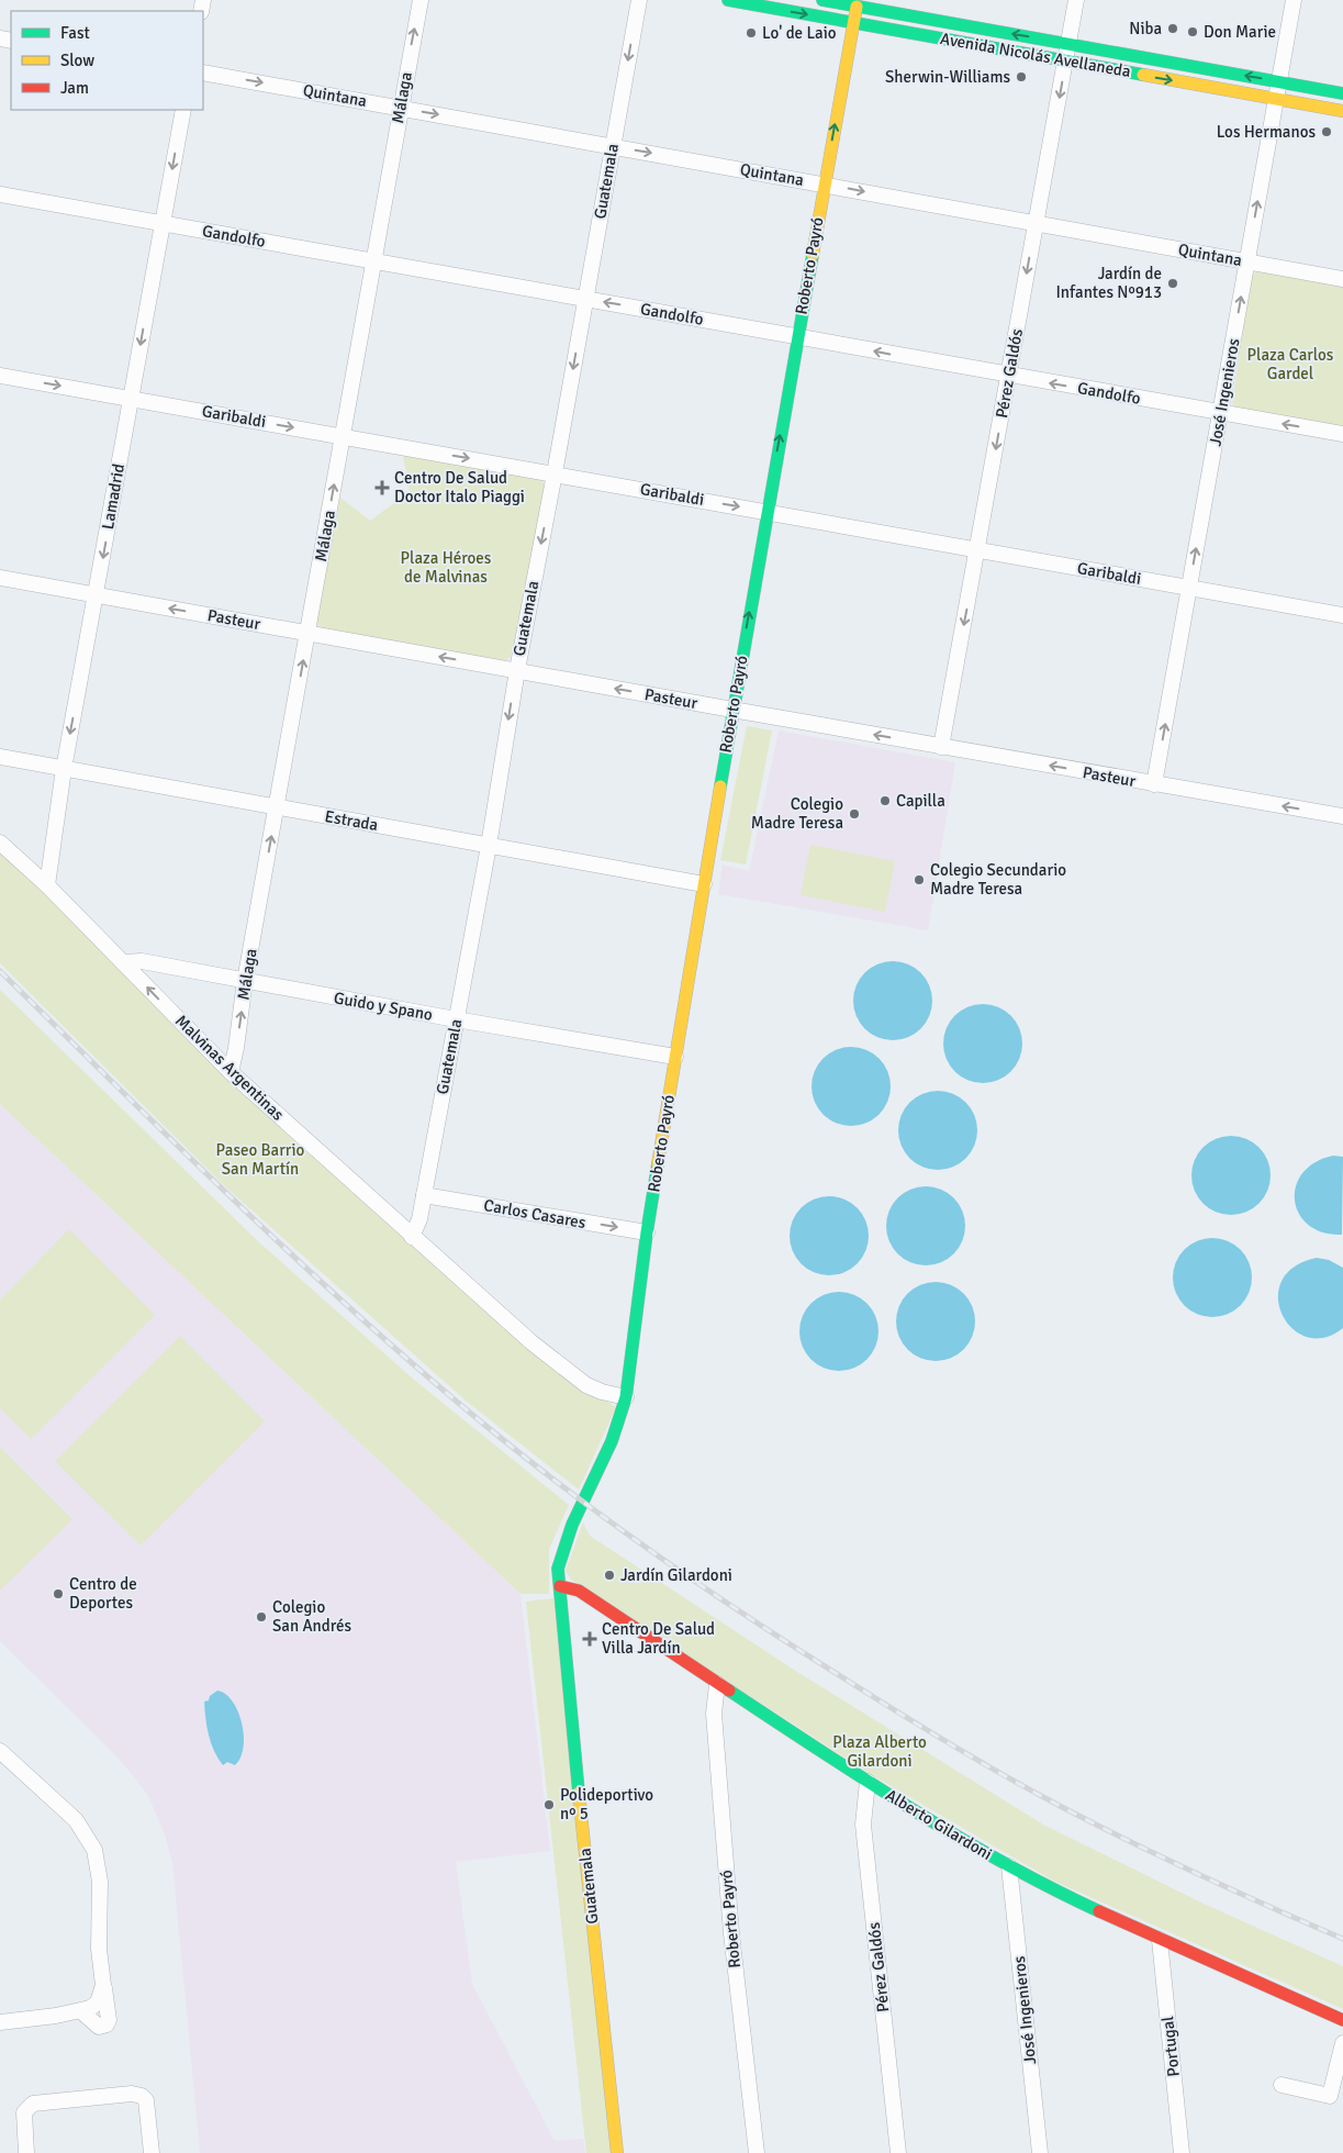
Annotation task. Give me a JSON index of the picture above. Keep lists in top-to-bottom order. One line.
{"streets":{"street":["Avenida Nicolás Avellaneda","Quintana","Málaga","Guatemala","Gandolfo","Roberto Payró","Pérez Galdós","José Ingenieros","Garibaldi","Lamadrid","Pasteur","Estrada","Guido y Spano","Malvinas Argentinas","Carlos Casares","Alberto Gilardoni","Portugal"]},"crossings":[["Avenida Nicolás Avellaneda","Roberto Payró"],["Avenida Nicolás Avellaneda","Pérez Galdós"],["Avenida Nicolás Avellaneda","José Ingenieros"],["Quintana","Málaga"],["Quintana","Guatemala"],["Quintana","Roberto Payró"],["Quintana","Pérez Galdós"],["Quintana","José Ingenieros"],["Málaga","Gandolfo"],["Málaga","Garibaldi"],["Málaga","Pasteur"],["Málaga","Estrada"],["Málaga","Guido y Spano"],["Málaga","Malvinas Argentinas"],["Guatemala","Gandolfo"],["Guatemala","Roberto Payró"],["Guatemala","Garibaldi"],["Guatemala","Pasteur"],["Guatemala","Estrada"],["Guatemala","Guido y Spano"],["Guatemala","Malvinas Argentinas"],["Guatemala","Carlos Casares"],["Guatemala","Alberto Gilardoni"],["Gandolfo","Roberto Payró"],["Gandolfo","Pérez Galdós"],["Gandolfo","José Ingenieros"],["Gandolfo","Lamadrid"],["Roberto Payró","Garibaldi"],["Roberto Payró","Pasteur"],["Roberto Payró","Estrada"],["Roberto Payró","Guido y Spano"],["Roberto Payró","Malvinas Argentinas"],["Roberto Payró","Carlos Casares"],["Roberto Payró","Alberto Gilardoni"],["Pérez Galdós","Garibaldi"],["Pérez Galdós","Pasteur"],["Pérez Galdós","Alberto Gilardoni"],["José Ingenieros","Garibaldi"],["José Ingenieros","Pasteur"],["José Ingenieros","Alberto Gilardoni"],["Garibaldi","Lamadrid"],["Lamadrid","Pasteur"],["Lamadrid","Estrada"],["Lamadrid","Malvinas Argentinas"],["Guido y Spano","Malvinas Argentinas"],["Alberto Gilardoni","Portugal"]],"one_way":["Quintana","Málaga","Guatemala","Gandolfo","Pérez Galdós","José Ingenieros","Garibaldi","Lamadrid","Pasteur","Carlos Casares"],"parks":["Plaza Carlos Gardel","Plaza Héroes de Malvinas","Paseo Barrio San Martín","Plaza Alberto Gilardoni"],"places":{"other":["Niba","Don Marie","Lo' de Laio","Sherwin-Williams","Los Hermanos","Jardín de Infantes Nº913","Capilla","Colegio Madre Teresa","Colegio Secundario Madre Teresa","Jardín Gilardoni","Centro de Deportes","Colegio San Andrés","Polideportivo nº 5"],"health":["Centro De Salud Doctor Italo Piaggi","Centro De Salud Villa Jardín"]},"legend":["Fast","Slow","Jam"]}
